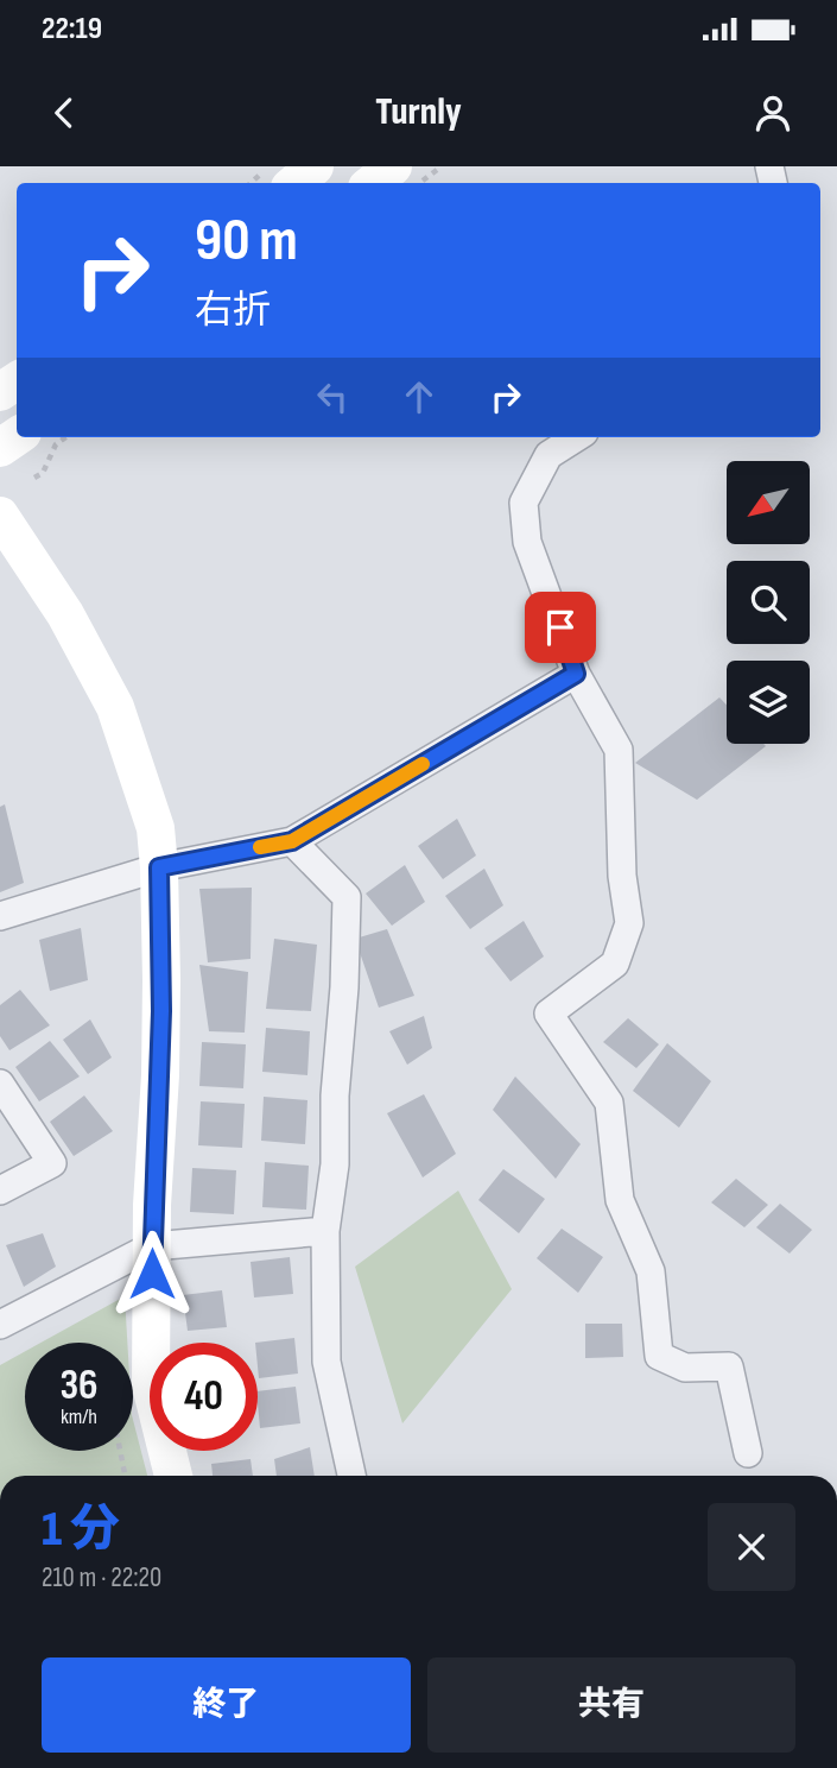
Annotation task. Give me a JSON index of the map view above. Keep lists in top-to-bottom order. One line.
{"north":"bottom left","page":{"status":"22:19","header":"Turnly","turn":["90 m","右折"],"speed":"36 km/h","limit":"40","heading":["1 分","210 m · 22:20"],"buttons":["終了","共有"]}}
